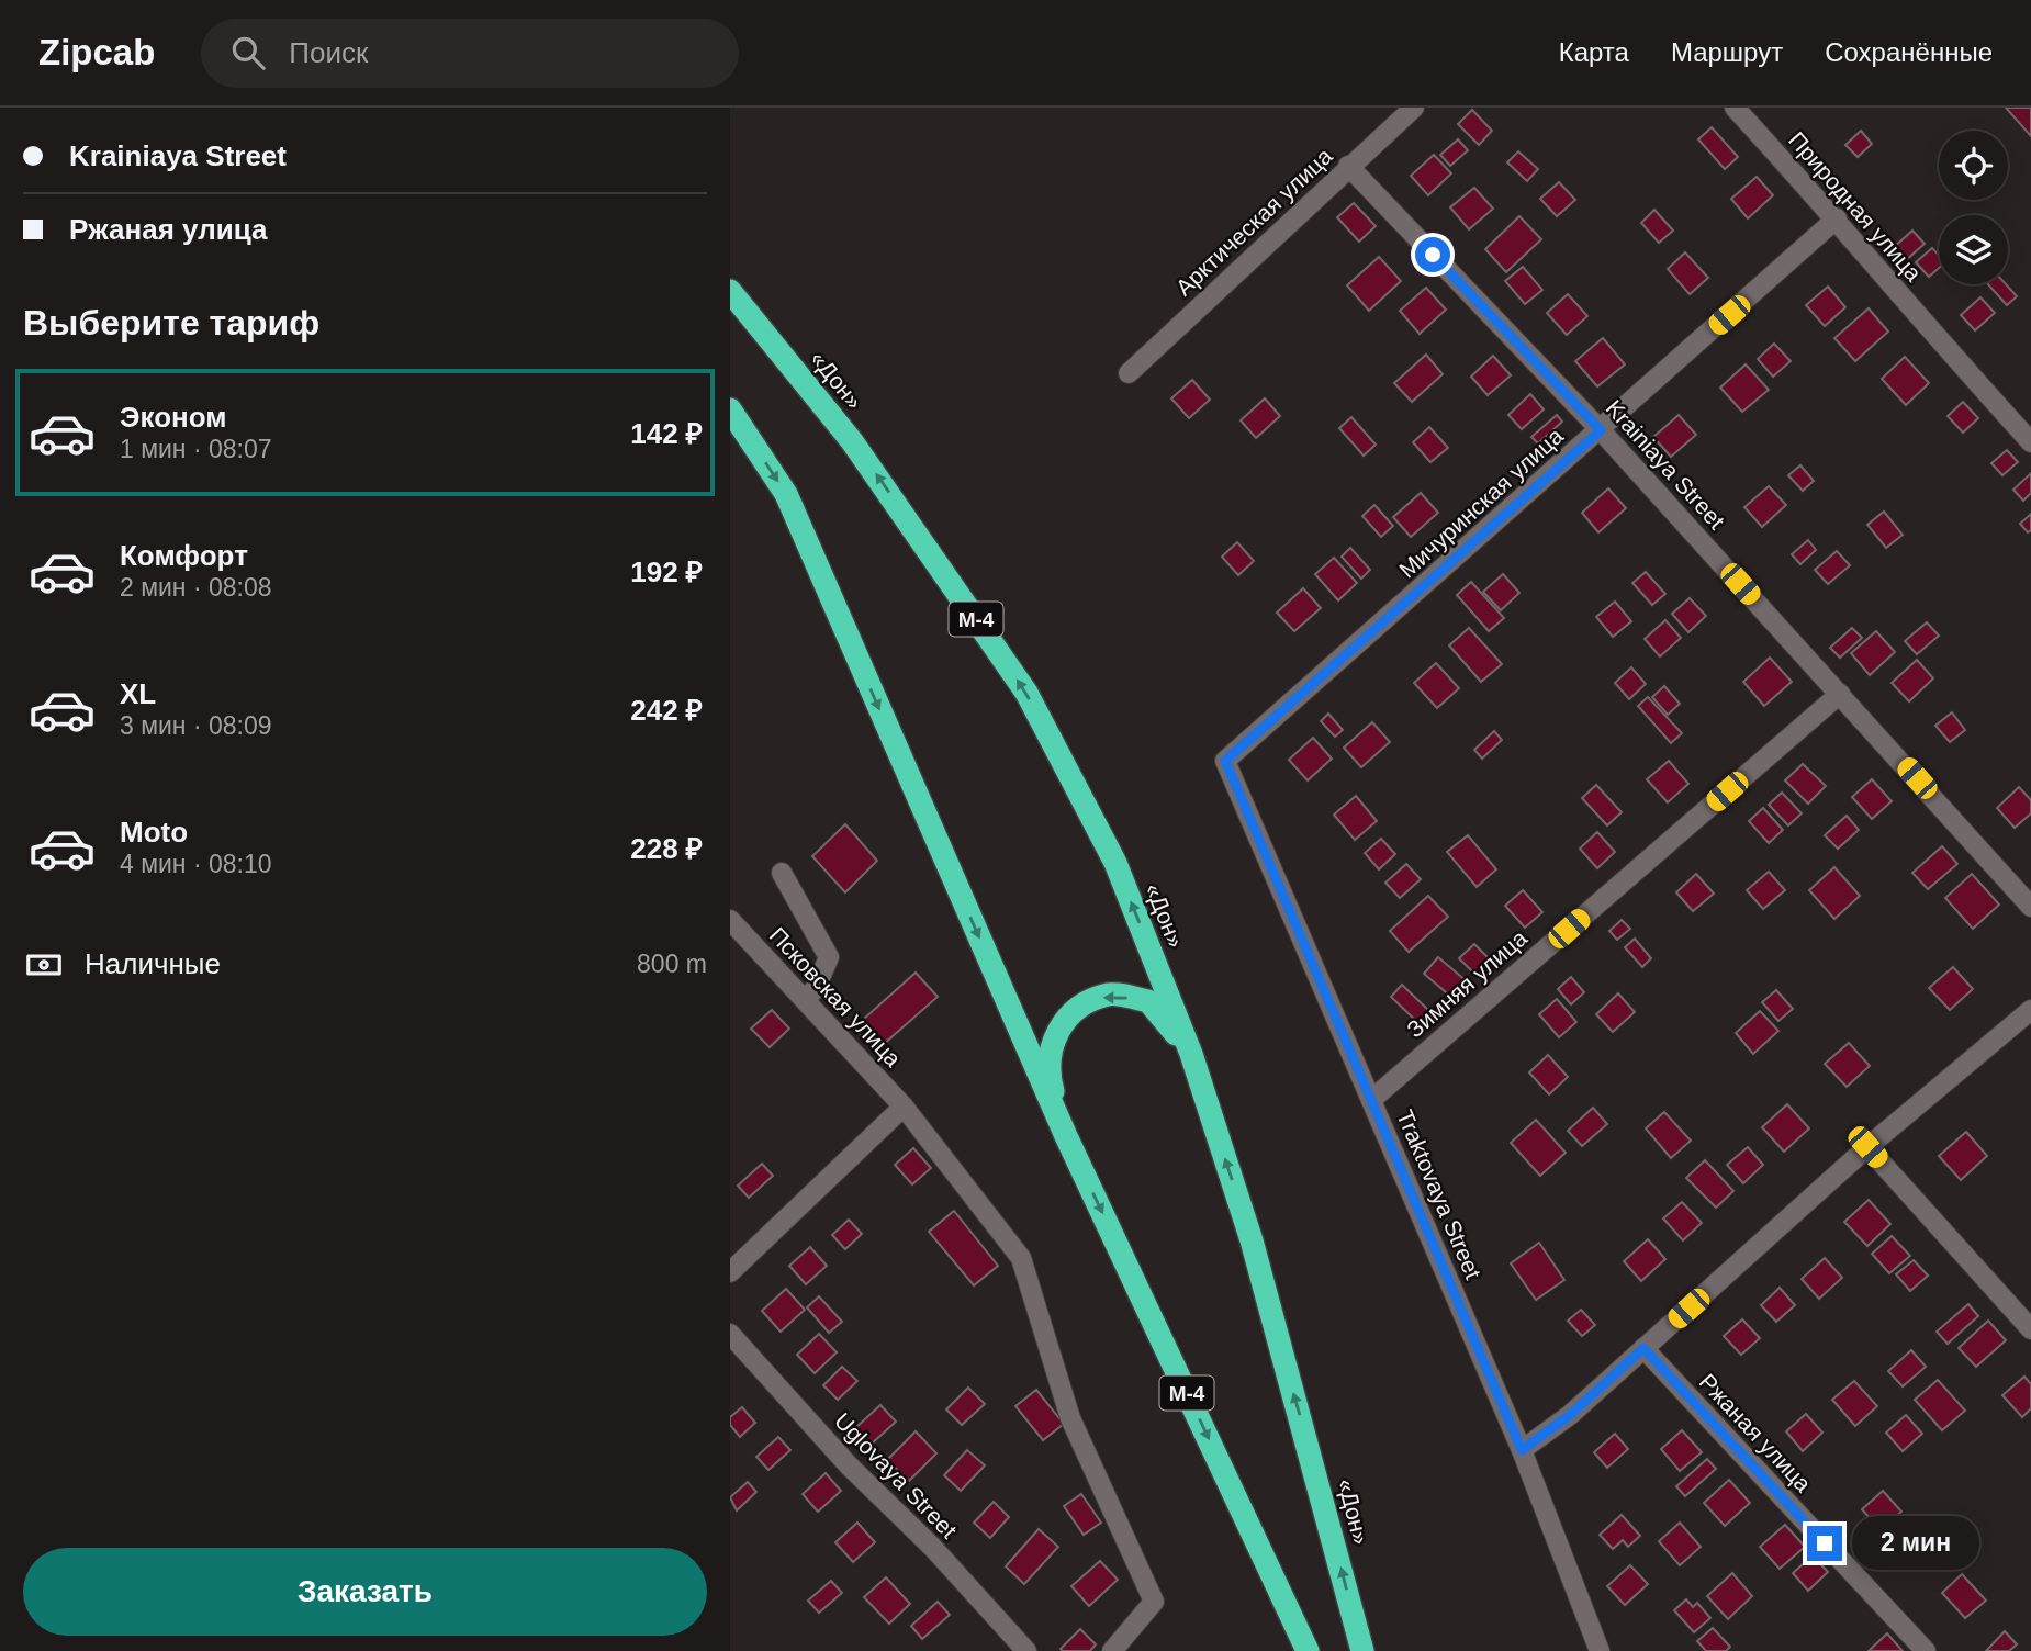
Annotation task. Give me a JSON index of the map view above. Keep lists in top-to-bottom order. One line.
{"streets":{"highway":["«Дон»","М-4"],"street":["Природная улица","Арктическая улица","Krainiaya Street","Мичуринская улица","Зимняя улица","Псковская улица","Traktovaya Street","Ржаная улица","Uglovaya Street"]},"crossings":[["Природная улица","Мичуринская улица"],["Арктическая улица","Krainiaya Street"],["«Дон»","М-4"],["Krainiaya Street","Мичуринская улица"],["Krainiaya Street","Зимняя улица"],["Мичуринская улица","Traktovaya Street"],["Зимняя улица","Traktovaya Street"]],"page":{"header":"Zipcab","search":"Поиск","nav":["Карта","Маршрут","Сохранённые"],"banner":["Krainiaya Street","Ржаная улица"],"heading":"Выберите тариф","list":[{"name":"Эконом","note":"1 мин · 08:07","value":"142 ₽"},{"name":"Комфорт","note":"2 мин · 08:08","value":"192 ₽"},{"name":"XL","note":"3 мин · 08:09","value":"242 ₽"},{"name":"Moto","note":"4 мин · 08:10","value":"228 ₽"}],"pay":["Наличные","800 m"],"bubble":"2 мин","buttons":"Заказать"}}
